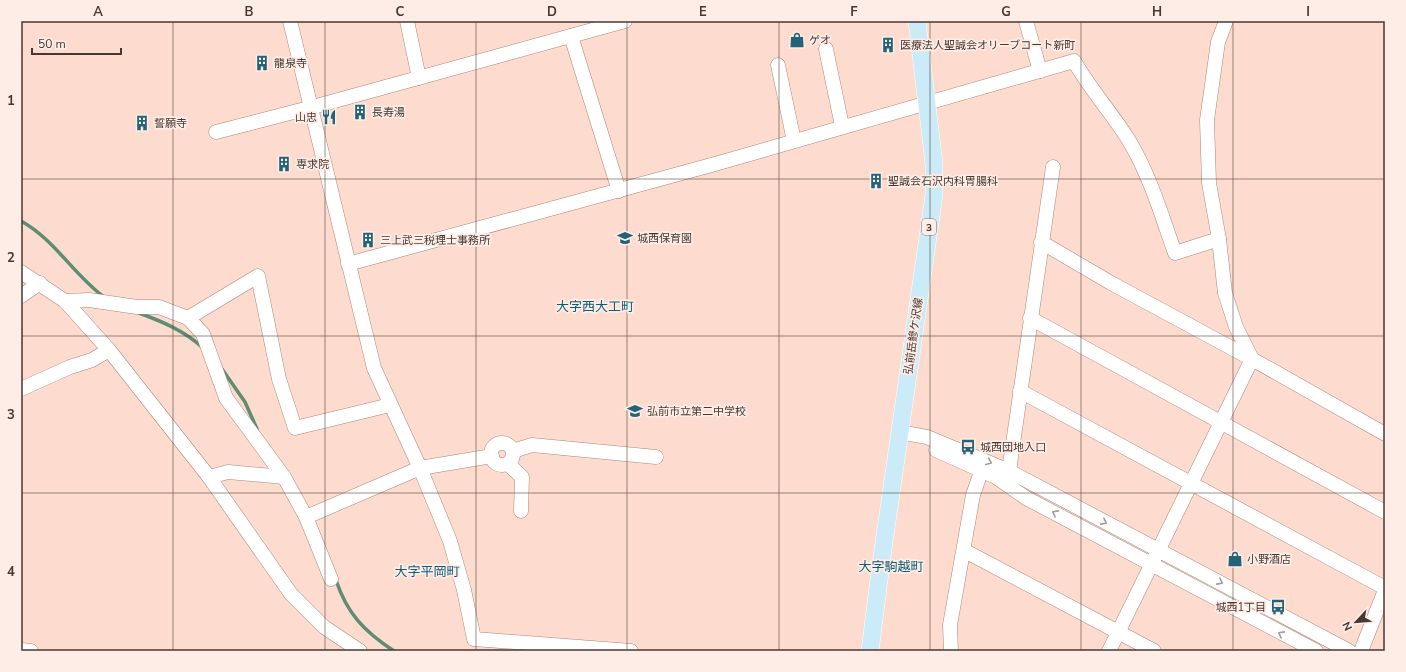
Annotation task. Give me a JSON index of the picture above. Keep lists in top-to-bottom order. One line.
{"streets":{"main road":["3","弘前岳鰺ケ沢線"]},"districts":["大字西大工町","大字駒越町","大字平岡町"],"places":{"shop":["ゲオ","小野酒店"],"building":["医療法人聖誠会オリーブコート新町","龍泉寺","長寿湯","誓願寺","専求院","聖誠会石沢内科胃腸科","三上武三税理士事務所"],"restaurant":["山忠"],"school or university":["城西保育園","弘前市立第二中学校"],"bus stop":["城西団地入口","城西1丁目"]},"scale_bar":"50 m","north":"bottom left","grid":{"columns":["A","B","C","D","E","F","G","H","I"],"rows":["1","2","3","4"]}}
